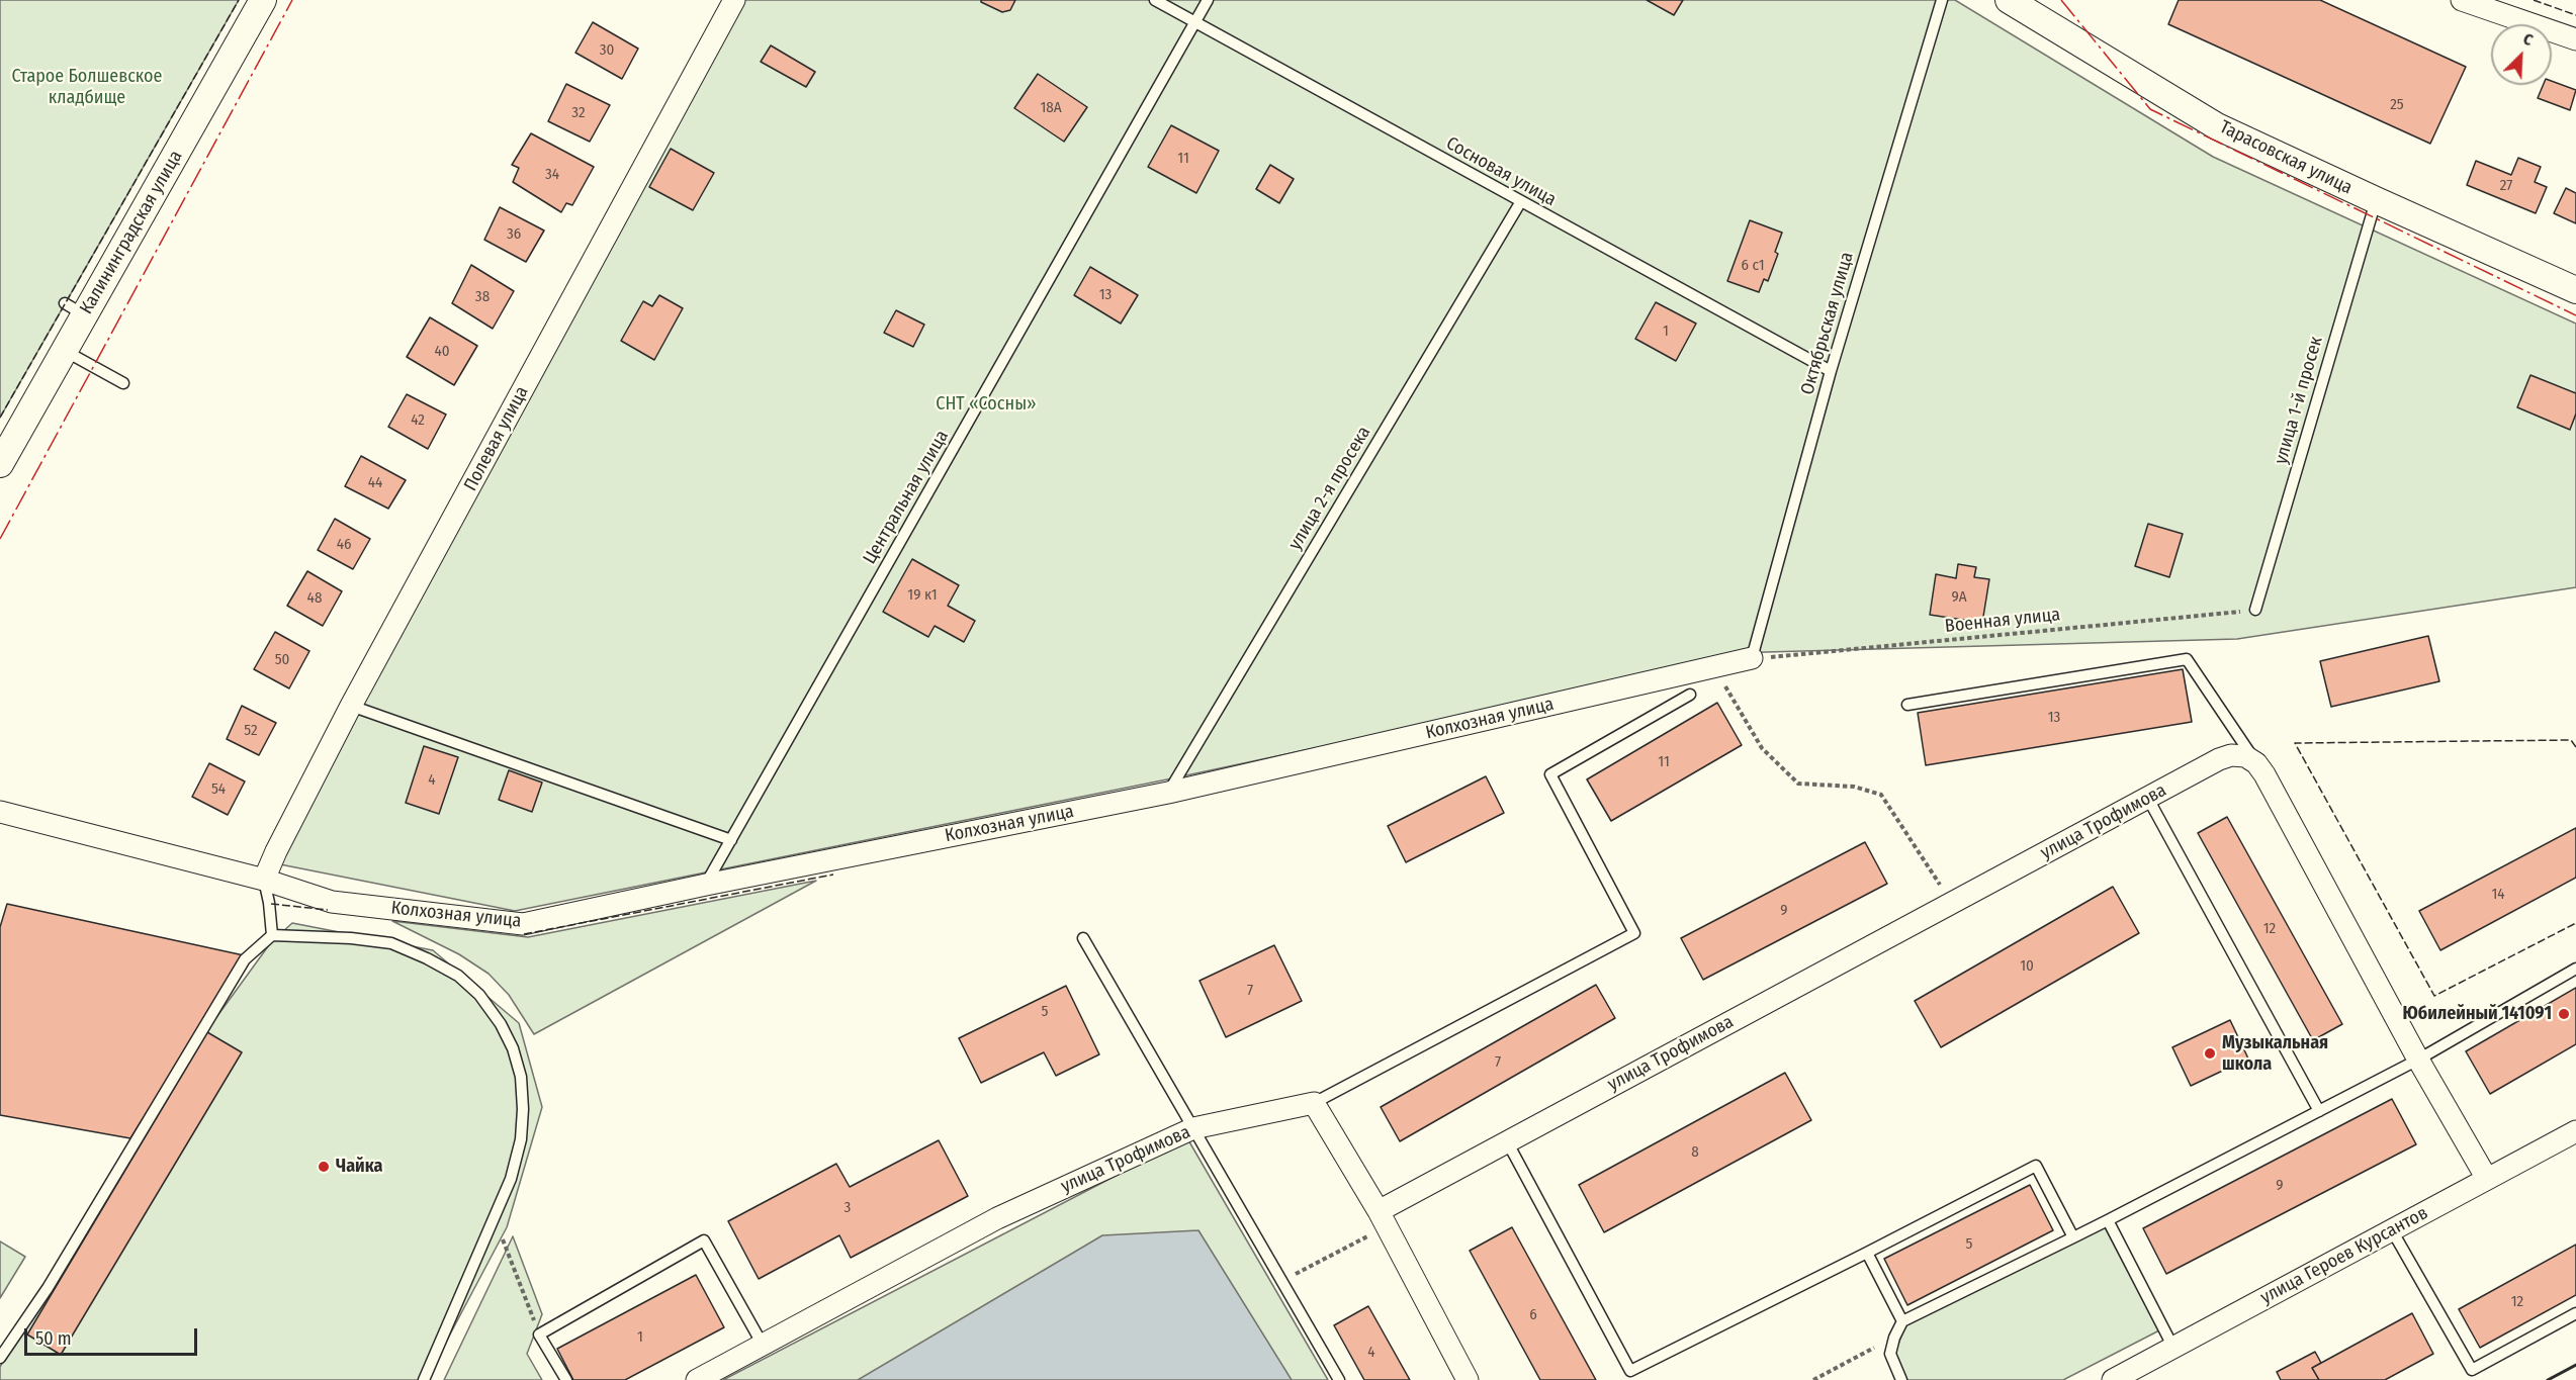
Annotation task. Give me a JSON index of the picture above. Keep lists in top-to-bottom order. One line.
{"streets":{"street":["Тарасовская улица","Калининградская улица","Полевая улица","Колхозная улица","улица Трофимова","улица Героев Курсантов"],"lane":["Сосновая улица","Октябрьская улица","улица 1-й просек","улица 2-я просека","Центральная улица"],"path":["Военная улица"]},"crossings":[["Тарасовская улица","улица 1-й просек"],["Сосновая улица","Октябрьская улица"],["Сосновая улица","улица 2-я просека"],["Сосновая улица","Центральная улица"],["Октябрьская улица","Военная улица"],["Октябрьская улица","Колхозная улица"],["улица 1-й просек","Военная улица"],["Полевая улица","Колхозная улица"],["улица 2-я просека","Колхозная улица"],["Центральная улица","Колхозная улица"],["Военная улица","Колхозная улица"]],"parks":["Старое Болшевское кладбище","СНТ «Сосны»"],"places":["Юбилейный 141091","Музыкальная школа","Чайка"],"house_numbers":["30","25","18А","32","11","34","27","36","6 с1","13","38","1","40","42","44","46","19 к1","9А","48","50","13","52","11","4","54","14","9","12","10","7","5","7","8","9","3","5","12","6","1","4"],"scale_bar":"50 m","north":"top right"}
